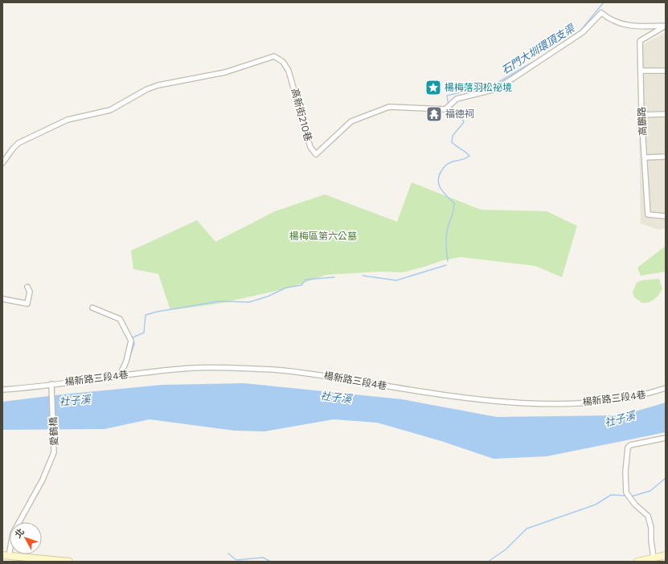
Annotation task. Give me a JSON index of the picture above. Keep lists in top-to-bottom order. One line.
{"streets":{"street":["高新街210巷","高鵬路","楊新路三段4巷","愛鶴橋"]},"crossings":[["高新街210巷","高鵬路"],["楊新路三段4巷","愛鶴橋"]],"water":["石門大圳環頂支渠","社子溪"],"parks":["楊梅區第六公墓"],"places":{"place":["楊梅落羽松祕境"],"temple":["福德祠"]},"north":"top left"}
